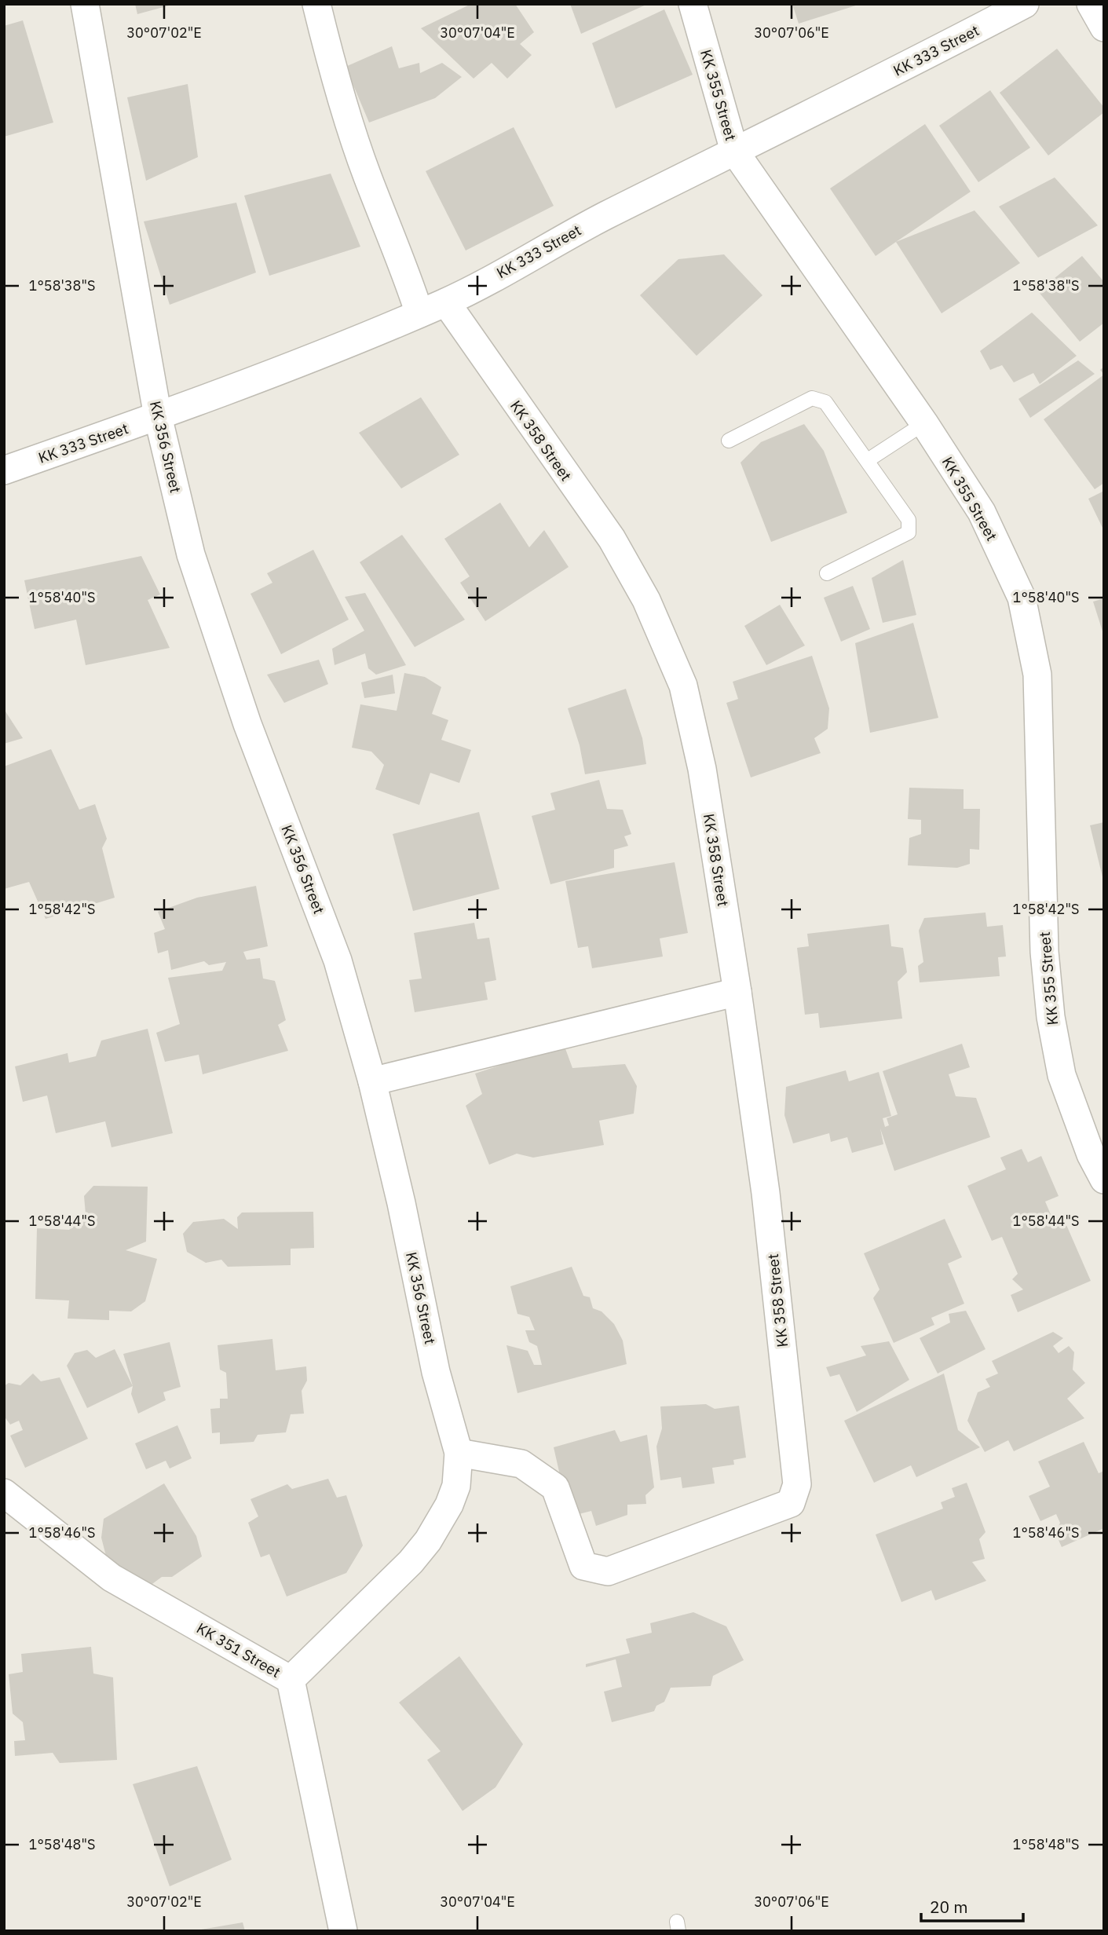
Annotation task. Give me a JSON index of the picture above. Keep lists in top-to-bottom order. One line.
{"streets":{"street":["KK 333 Street","KK 355 Street","KK 358 Street","KK 356 Street","KK 351 Street"]},"crossings":[["KK 333 Street","KK 355 Street"],["KK 333 Street","KK 358 Street"],["KK 333 Street","KK 356 Street"],["KK 358 Street","KK 356 Street"],["KK 356 Street","KK 351 Street"]],"scale_bar":"20 m","coordinates":["30°07'02\"E","30°07'04\"E","30°07'06\"E","1°58'38\"S","1°58'40\"S","1°58'42\"S","1°58'44\"S","1°58'46\"S","1°58'48\"S"]}
